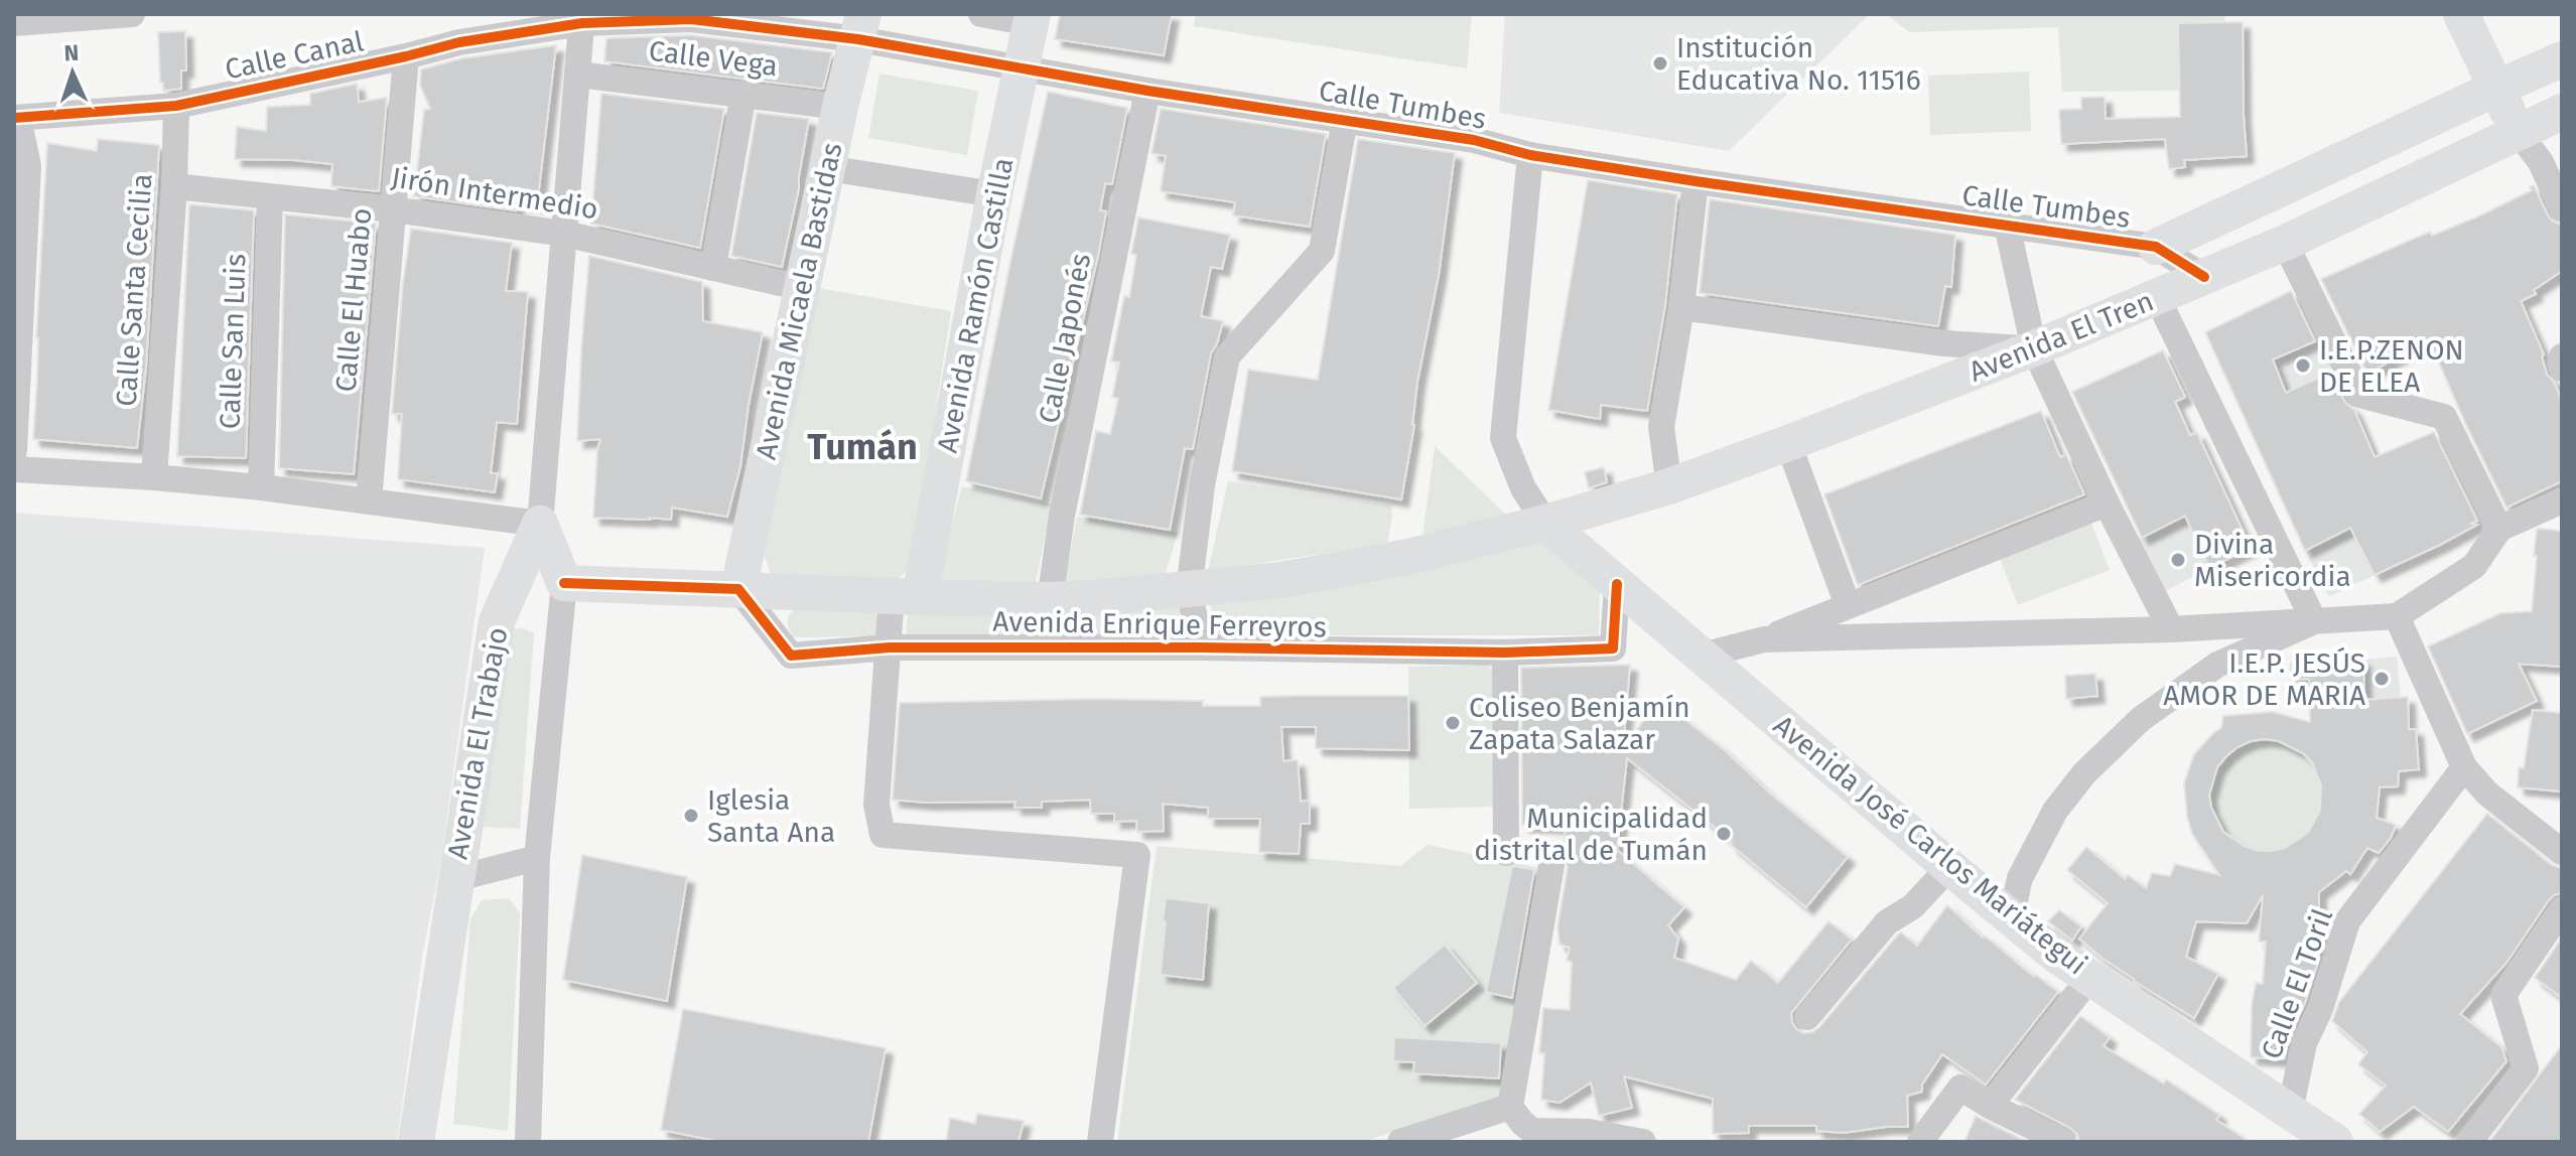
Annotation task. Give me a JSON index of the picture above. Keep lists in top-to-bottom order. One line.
{"streets":{"main road":["Avenida Micaela Bastidas","Avenida Ramón Castilla","Avenida El Tren","Avenida El Trabajo","Avenida José Carlos Mariátegui"],"street":["Calle Canal","Calle Vega","Calle Tumbes","Jirón Intermedio","Calle Santa Cecilia","Calle El Huabo","Calle Japonés","Calle San Luis","Avenida Enrique Ferreyros","Calle El Toril"]},"crossings":[["Calle Canal","Calle Tumbes"],["Calle Canal","Calle Santa Cecilia"],["Calle Canal","Calle El Huabo"],["Calle Canal","Avenida El Trabajo"],["Calle Vega","Avenida Micaela Bastidas"],["Calle Vega","Avenida El Trabajo"],["Calle Tumbes","Avenida Micaela Bastidas"],["Calle Tumbes","Avenida Ramón Castilla"],["Calle Tumbes","Avenida El Tren"],["Calle Tumbes","Calle Japonés"],["Calle Tumbes","Avenida El Trabajo"],["Jirón Intermedio","Calle Santa Cecilia"],["Jirón Intermedio","Calle El Huabo"],["Jirón Intermedio","Avenida Micaela Bastidas"],["Jirón Intermedio","Calle San Luis"],["Jirón Intermedio","Avenida El Trabajo"],["Avenida Micaela Bastidas","Avenida El Tren"],["Avenida Micaela Bastidas","Avenida Enrique Ferreyros"],["Avenida Ramón Castilla","Avenida El Tren"],["Avenida El Tren","Calle Japonés"],["Avenida El Tren","Avenida Enrique Ferreyros"],["Avenida El Tren","Avenida José Carlos Mariátegui"],["Avenida Enrique Ferreyros","Avenida José Carlos Mariátegui"],["Avenida José Carlos Mariátegui","Calle El Toril"]],"districts":["Tumán"],"places":["Institución Educativa No. 11516","I.E.P.ZENON DE ELEA","Divina Misericordia","I.E.P. JESÚS AMOR DE MARIA","Coliseo Benjamín Zapata Salazar","Iglesia Santa Ana","Municipalidad distrital de Tumán"],"north":"top"}
